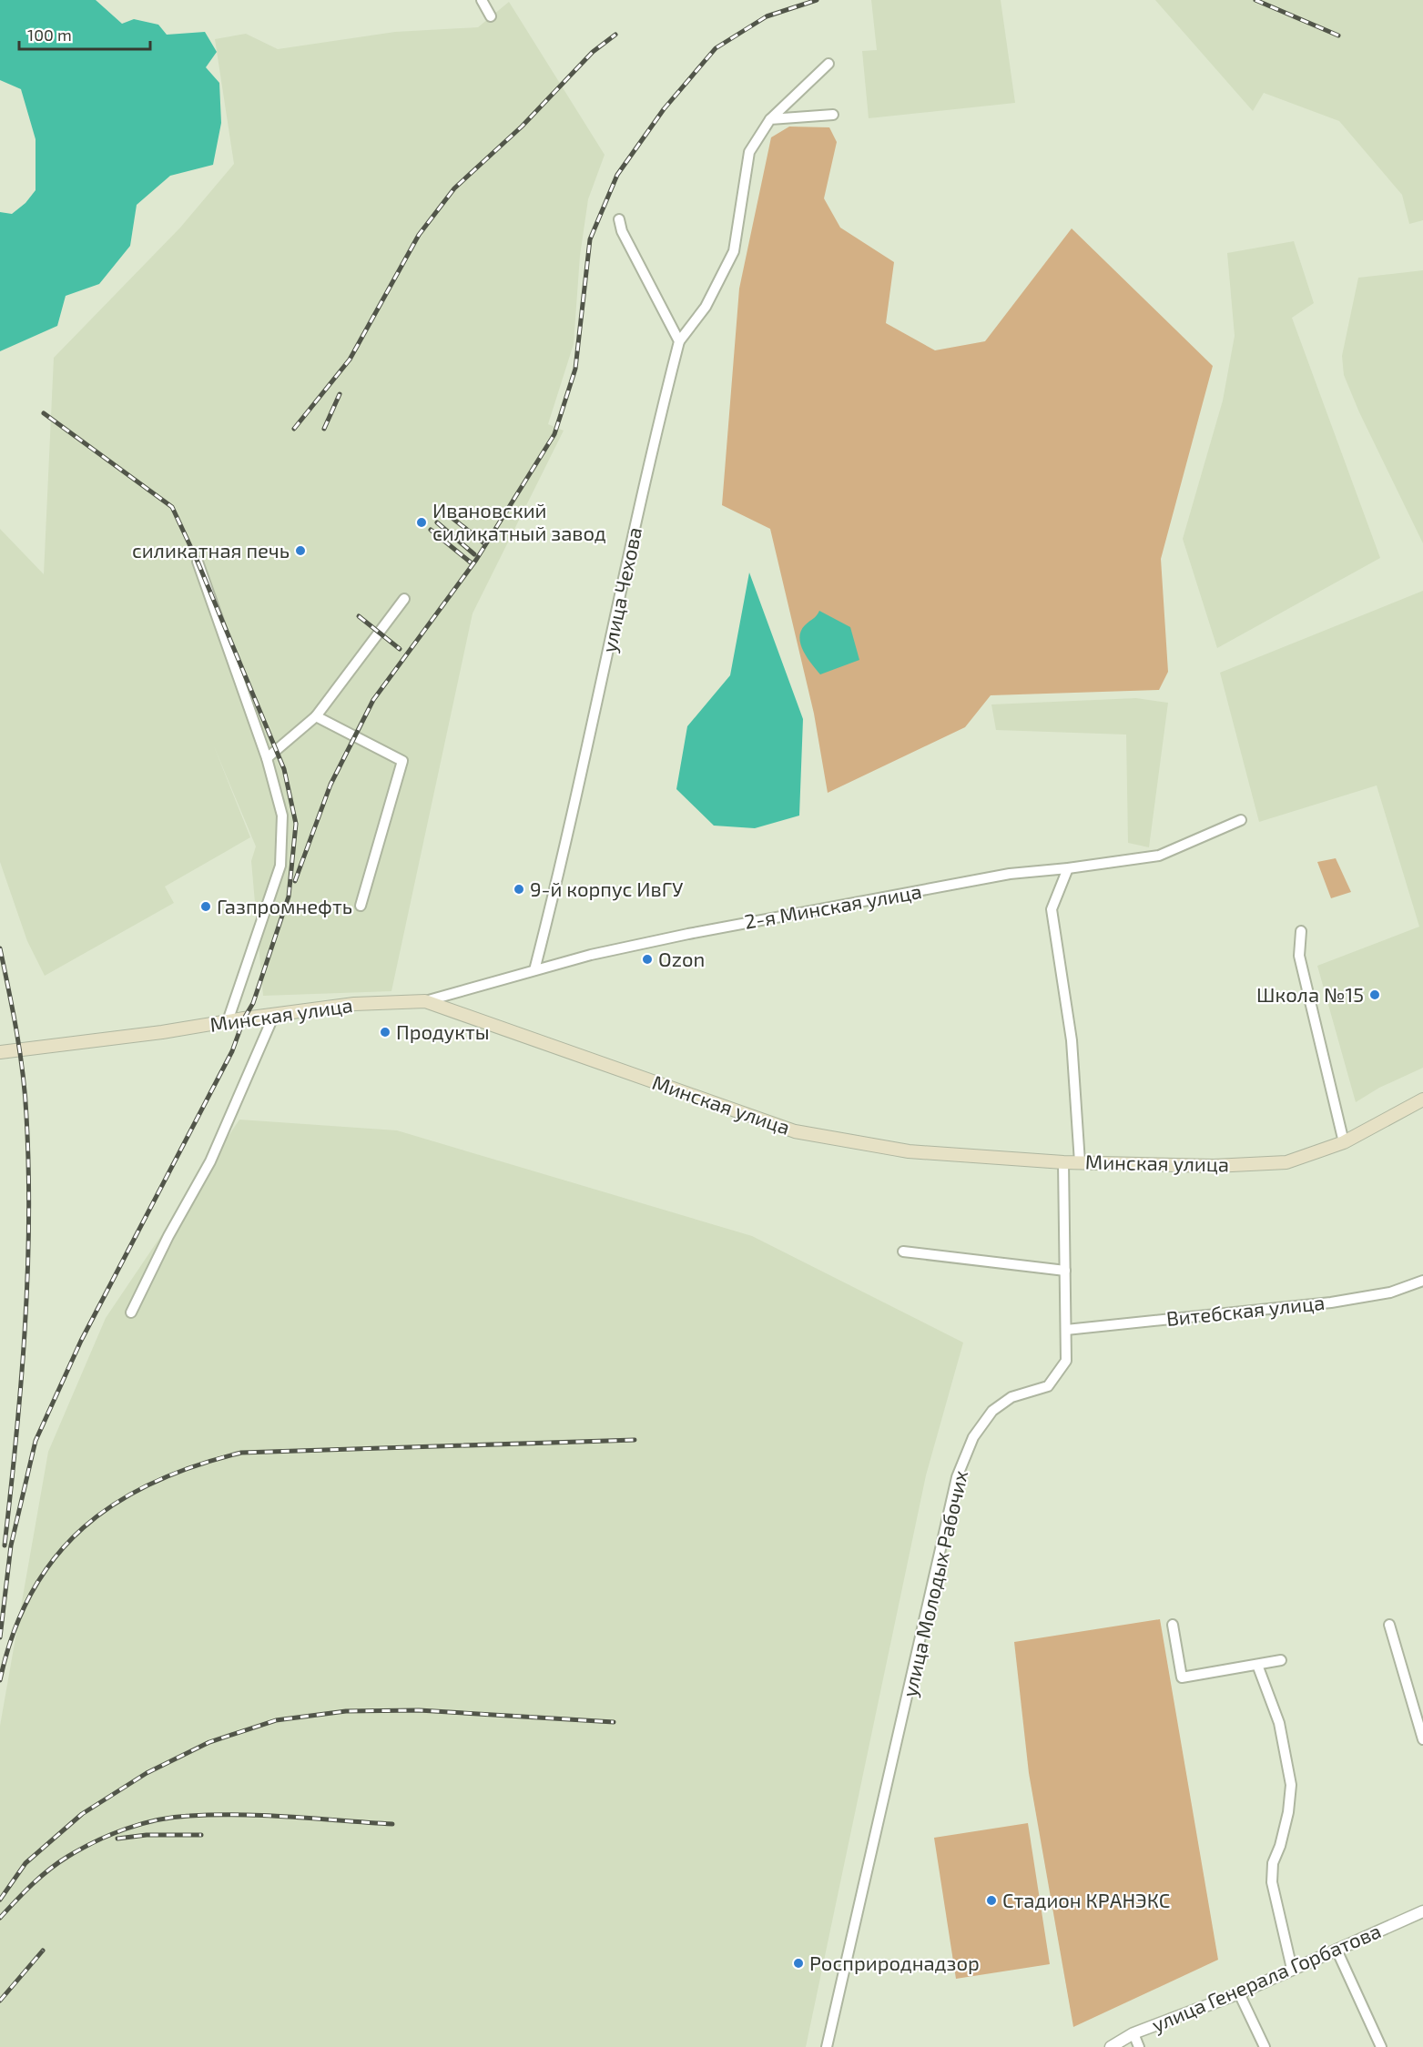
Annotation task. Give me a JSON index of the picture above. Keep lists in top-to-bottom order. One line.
{"streets":{"main road":["Минская улица"],"street":["улица Чехова","2-я Минская улица","Витебская улица","улица Молодых Рабочих","улица Генерала Горбатова"]},"crossings":[["улица Чехова","2-я Минская улица"],["2-я Минская улица","Минская улица"],["Минская улица","улица Молодых Рабочих"],["Витебская улица","улица Молодых Рабочих"]],"places":["Ивановский силикатный завод","силикатная печь","9-й корпус ИвГУ","Газпромнефть","Ozon","Школа №15","Продукты","Стадион КРАНЭКС","Росприроднадзор"],"scale_bar":"100 m"}
